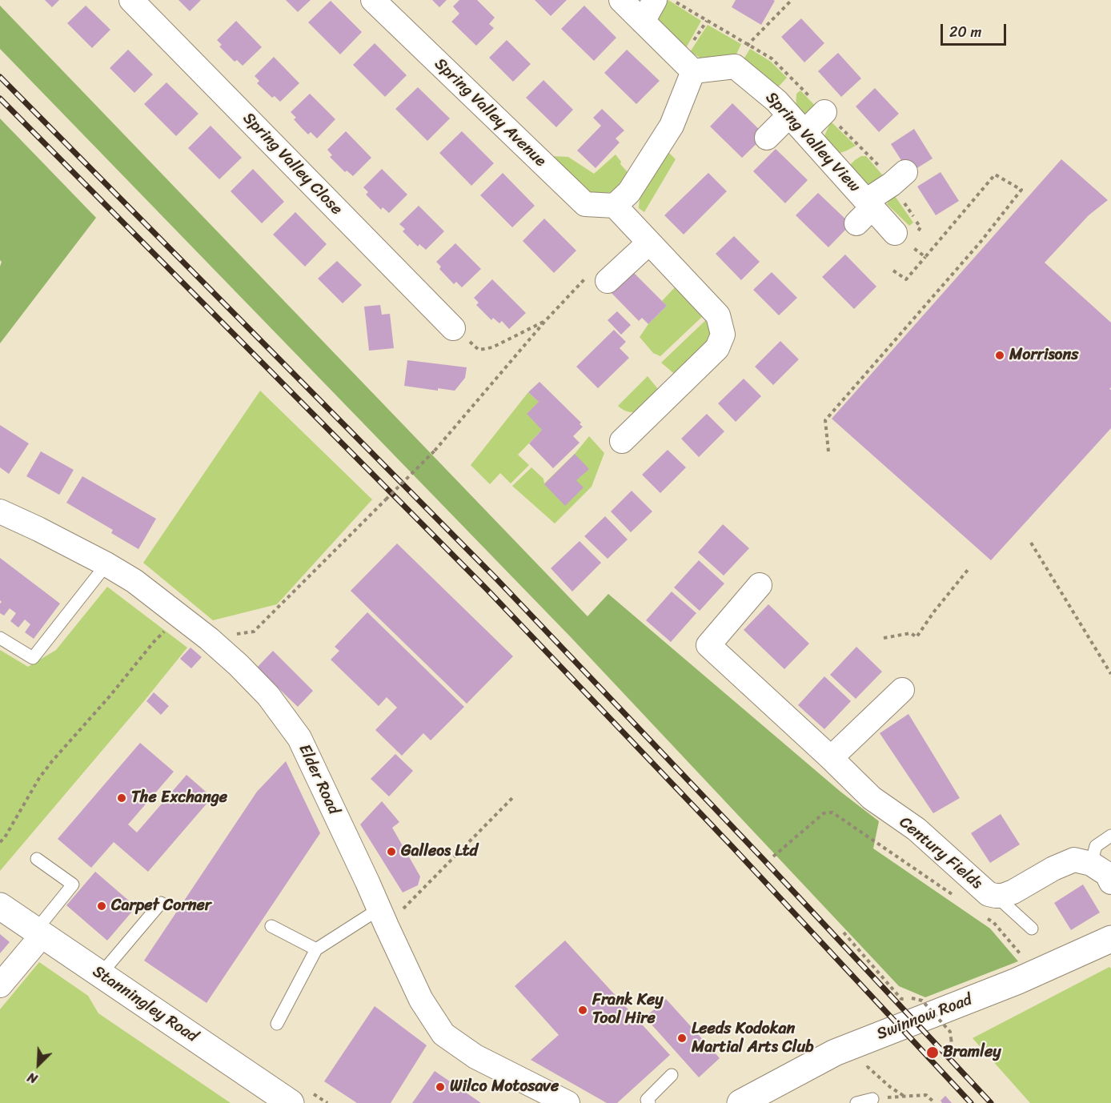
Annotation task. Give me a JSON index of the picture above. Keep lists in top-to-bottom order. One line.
{"streets":{"street":["Spring Valley Avenue","Spring Valley View","Spring Valley Close","Elder Road","Century Fields","Stanningley Road","Swinnow Road"]},"places":["Morrisons","The Exchange","Galleos Ltd","Carpet Corner","Frank Key Tool Hire","Leeds Kodokan Martial Arts Club","Bramley","Wilco Motosave"],"scale_bar":"20 m","north":"bottom left"}
